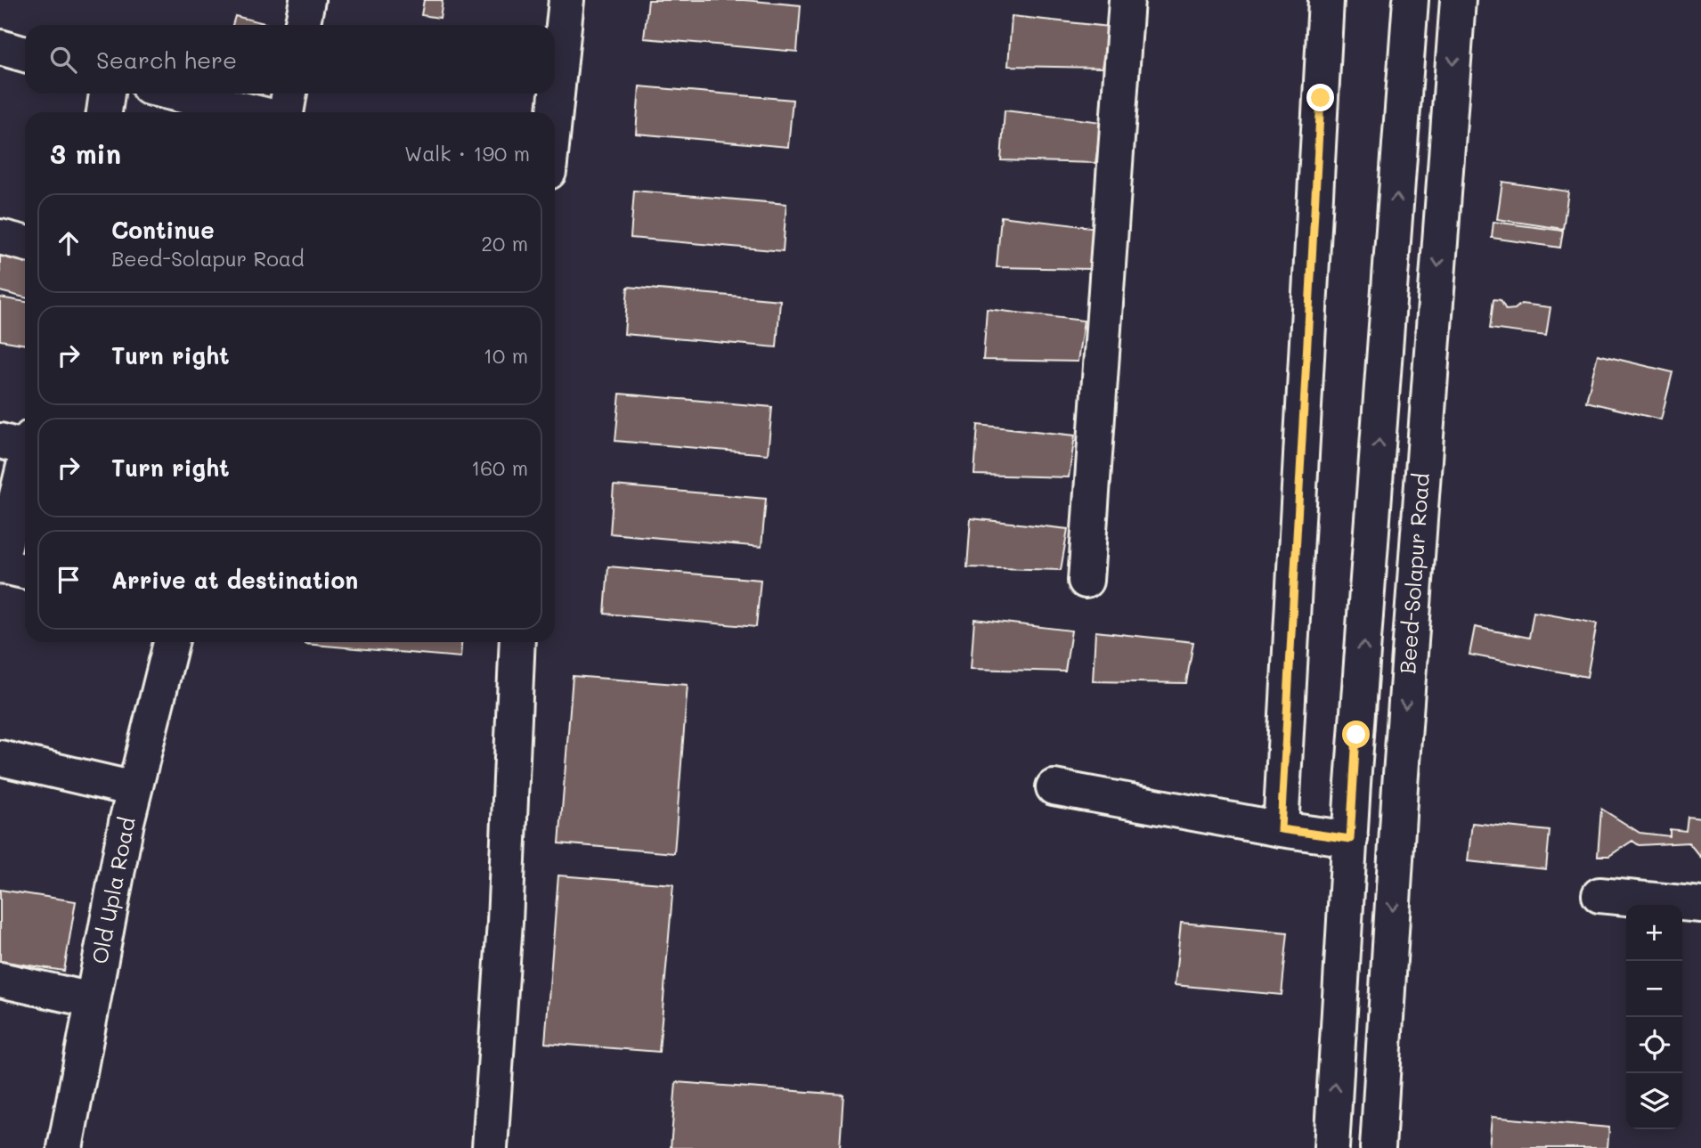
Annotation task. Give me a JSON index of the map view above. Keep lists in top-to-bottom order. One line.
{"streets":{"street":["Beed-Solapur Road","Old Upla Road"]},"page":{"search":"Search here","heading":["3 min","Walk · 190 m"],"list":[["Continue","Beed-Solapur Road","20 m"],["Turn right","10 m"],["Turn right","160 m"],"Arrive at destination"],"map_buttons":["+","−"]}}
